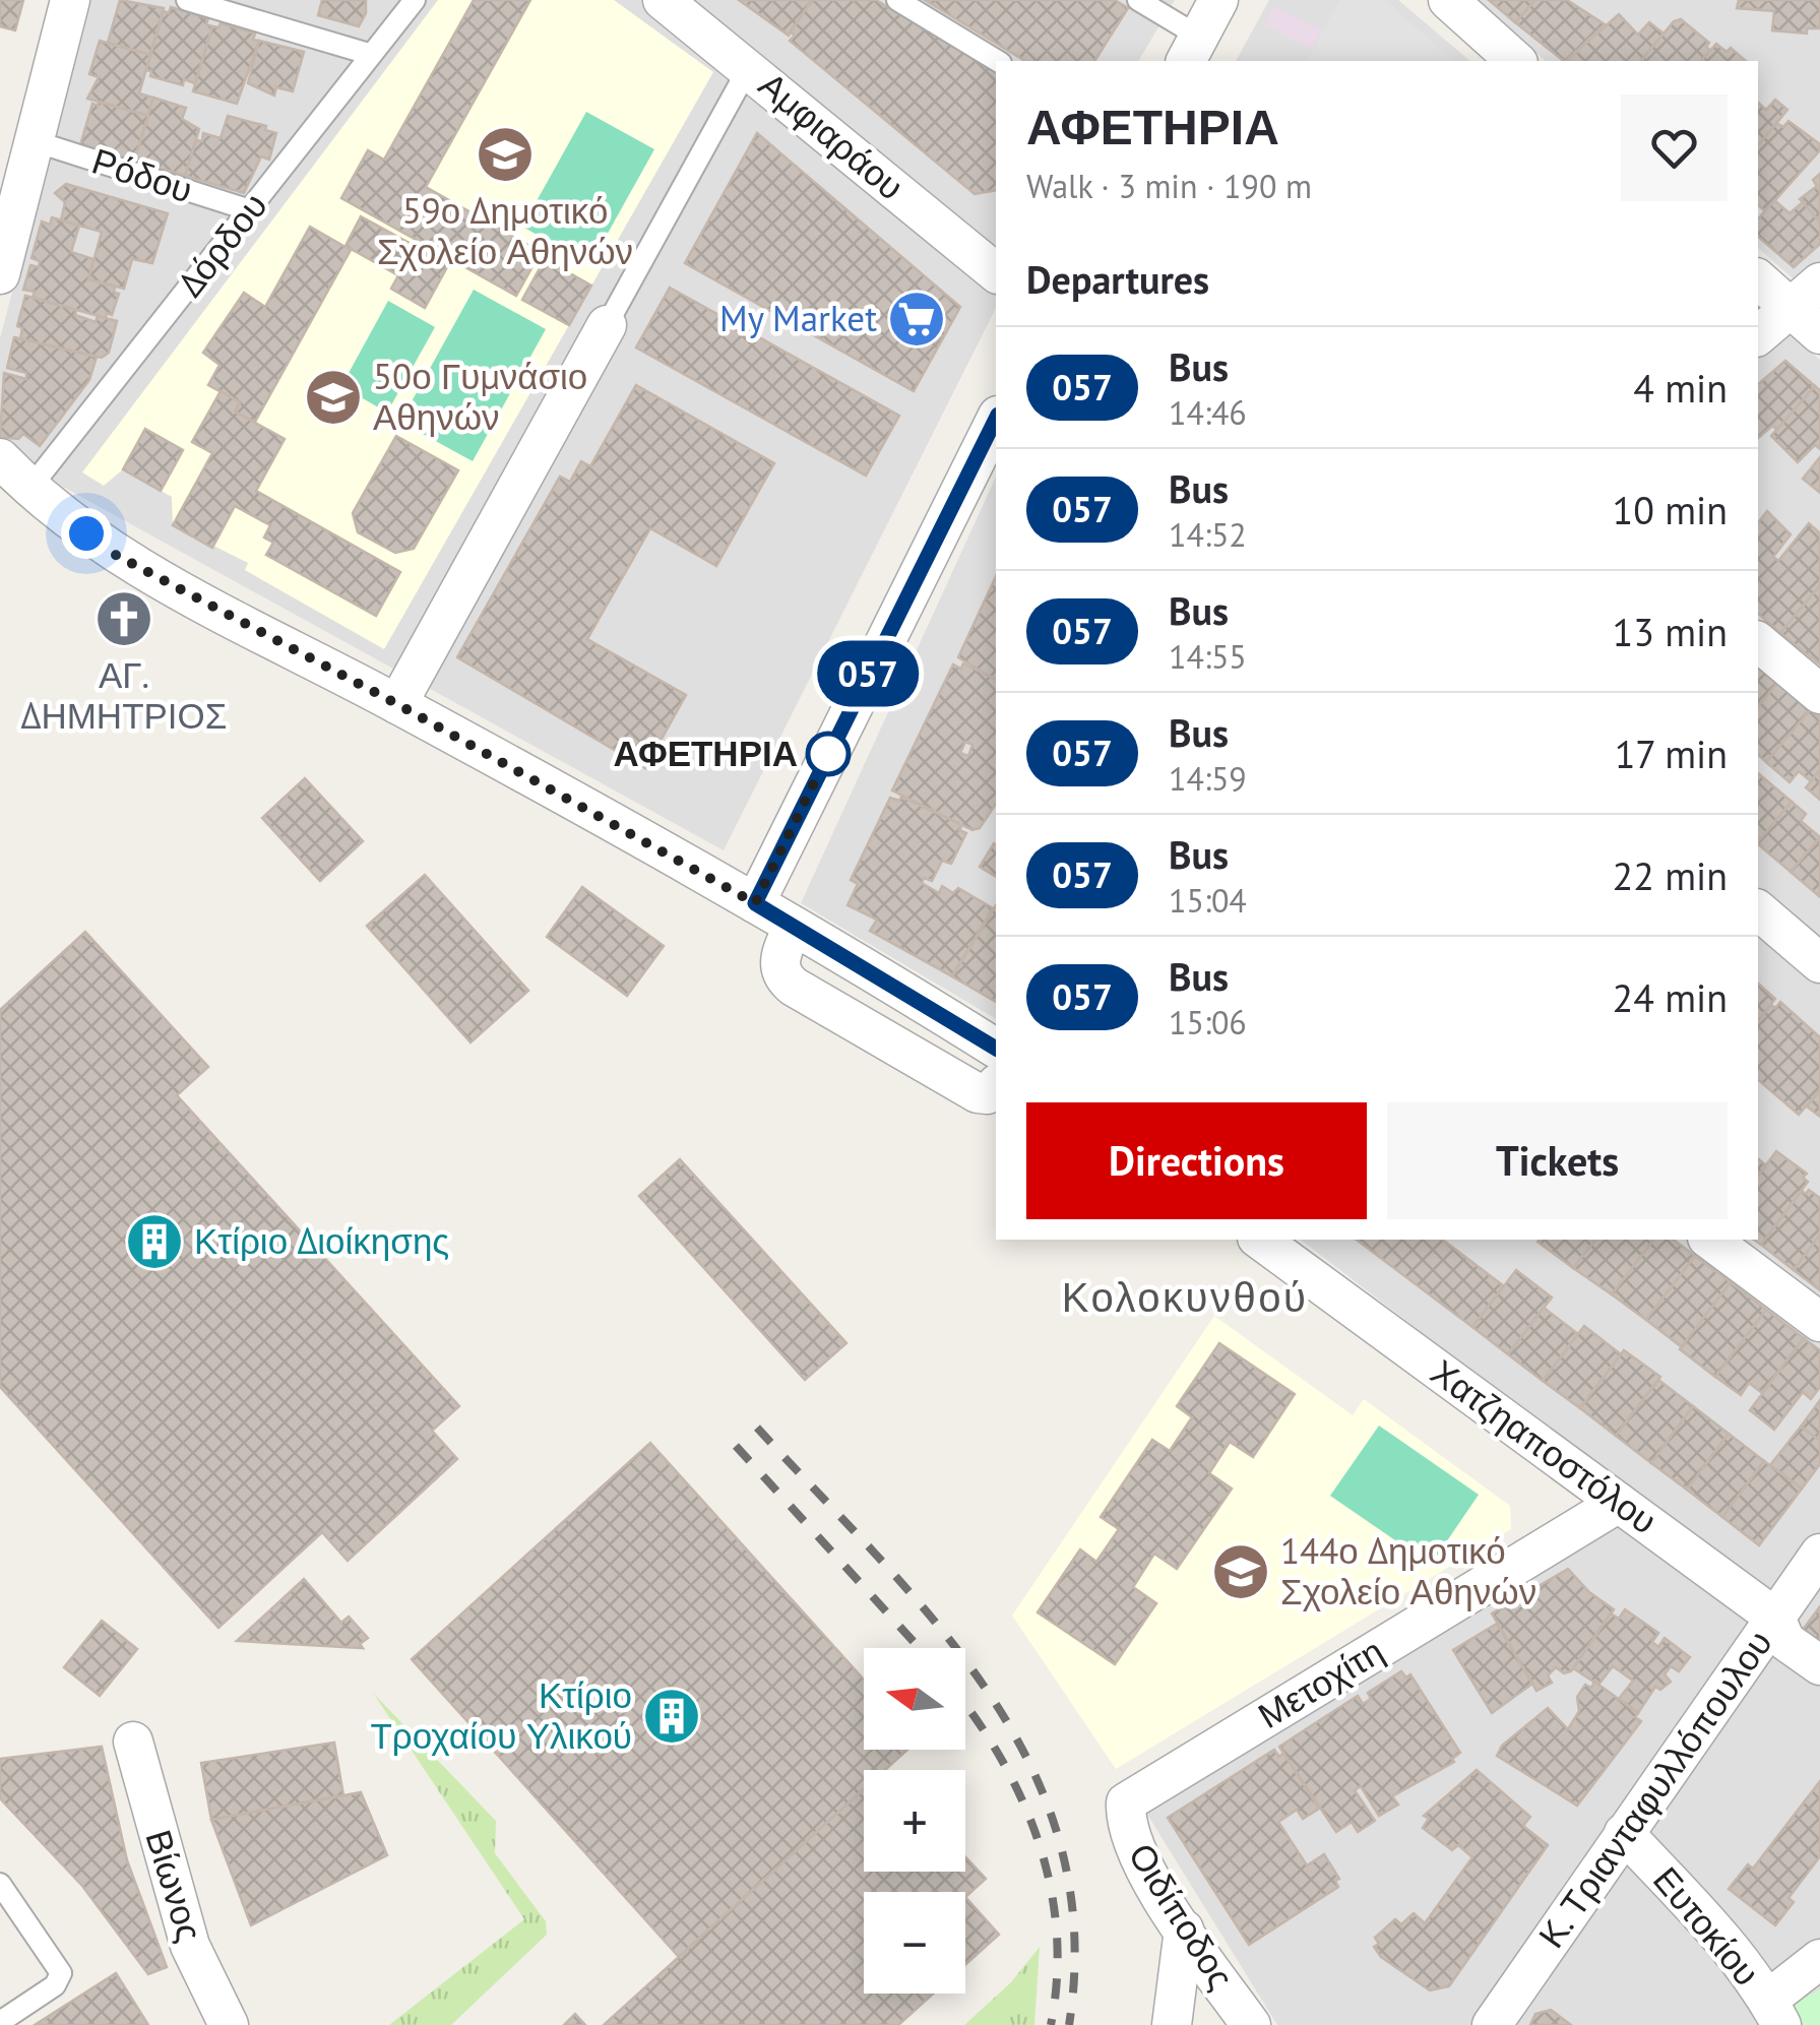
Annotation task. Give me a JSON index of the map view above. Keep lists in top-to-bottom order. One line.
{"streets":{"street":["Αμφιαράου","Χατζηαποστόλου","Μετοχίτη","Κ. Τριανταφυλλόπουλου","Βίωνος","Οιδίποδος","Ευτοκίου"],"lane":["Ρόδου","Δόρδου"]},"crossings":[["Ρόδου","Δόρδου"],["Χατζηαποστόλου","Μετοχίτη"],["Χατζηαποστόλου","Κ. Τριανταφυλλόπουλου"],["Μετοχίτη","Οιδίποδος"],["Κ. Τριανταφυλλόπουλου","Ευτοκίου"]],"districts":["Κολοκυνθού"],"places":{"school or university":["59ο Δημοτικό Σχολείο Αθηνών","50ο Γυμνάσιο Αθηνών","144ο Δημοτικό Σχολείο Αθηνών"],"supermarket":["My Market"],"church":["ΑΓ. ΔΗΜΗΤΡΙΟΣ"],"other":["ΑΦΕΤΗΡΙΑ"],"building":["Κτίριο Διοίκησης","Κτίριο Τροχαίου Υλικού"]},"lines":["bus line 057"],"north":"left","page":{"on_map":"057","heading":[["ΑΦΕΤΗΡΙΑ","Walk · 3 min · 190 m"],"Departures"],"list":[{"mark":"057","name":"Bus","note":"14:46","value":"4 min"},{"mark":"057","name":"Bus","note":"14:52","value":"10 min"},{"mark":"057","name":"Bus","note":"14:55","value":"13 min"},{"mark":"057","name":"Bus","note":"14:59","value":"17 min"},{"mark":"057","name":"Bus","note":"15:04","value":"22 min"},{"mark":"057","name":"Bus","note":"15:06","value":"24 min"}],"buttons":["Directions","Tickets"],"map_buttons":["+","−"]}}
